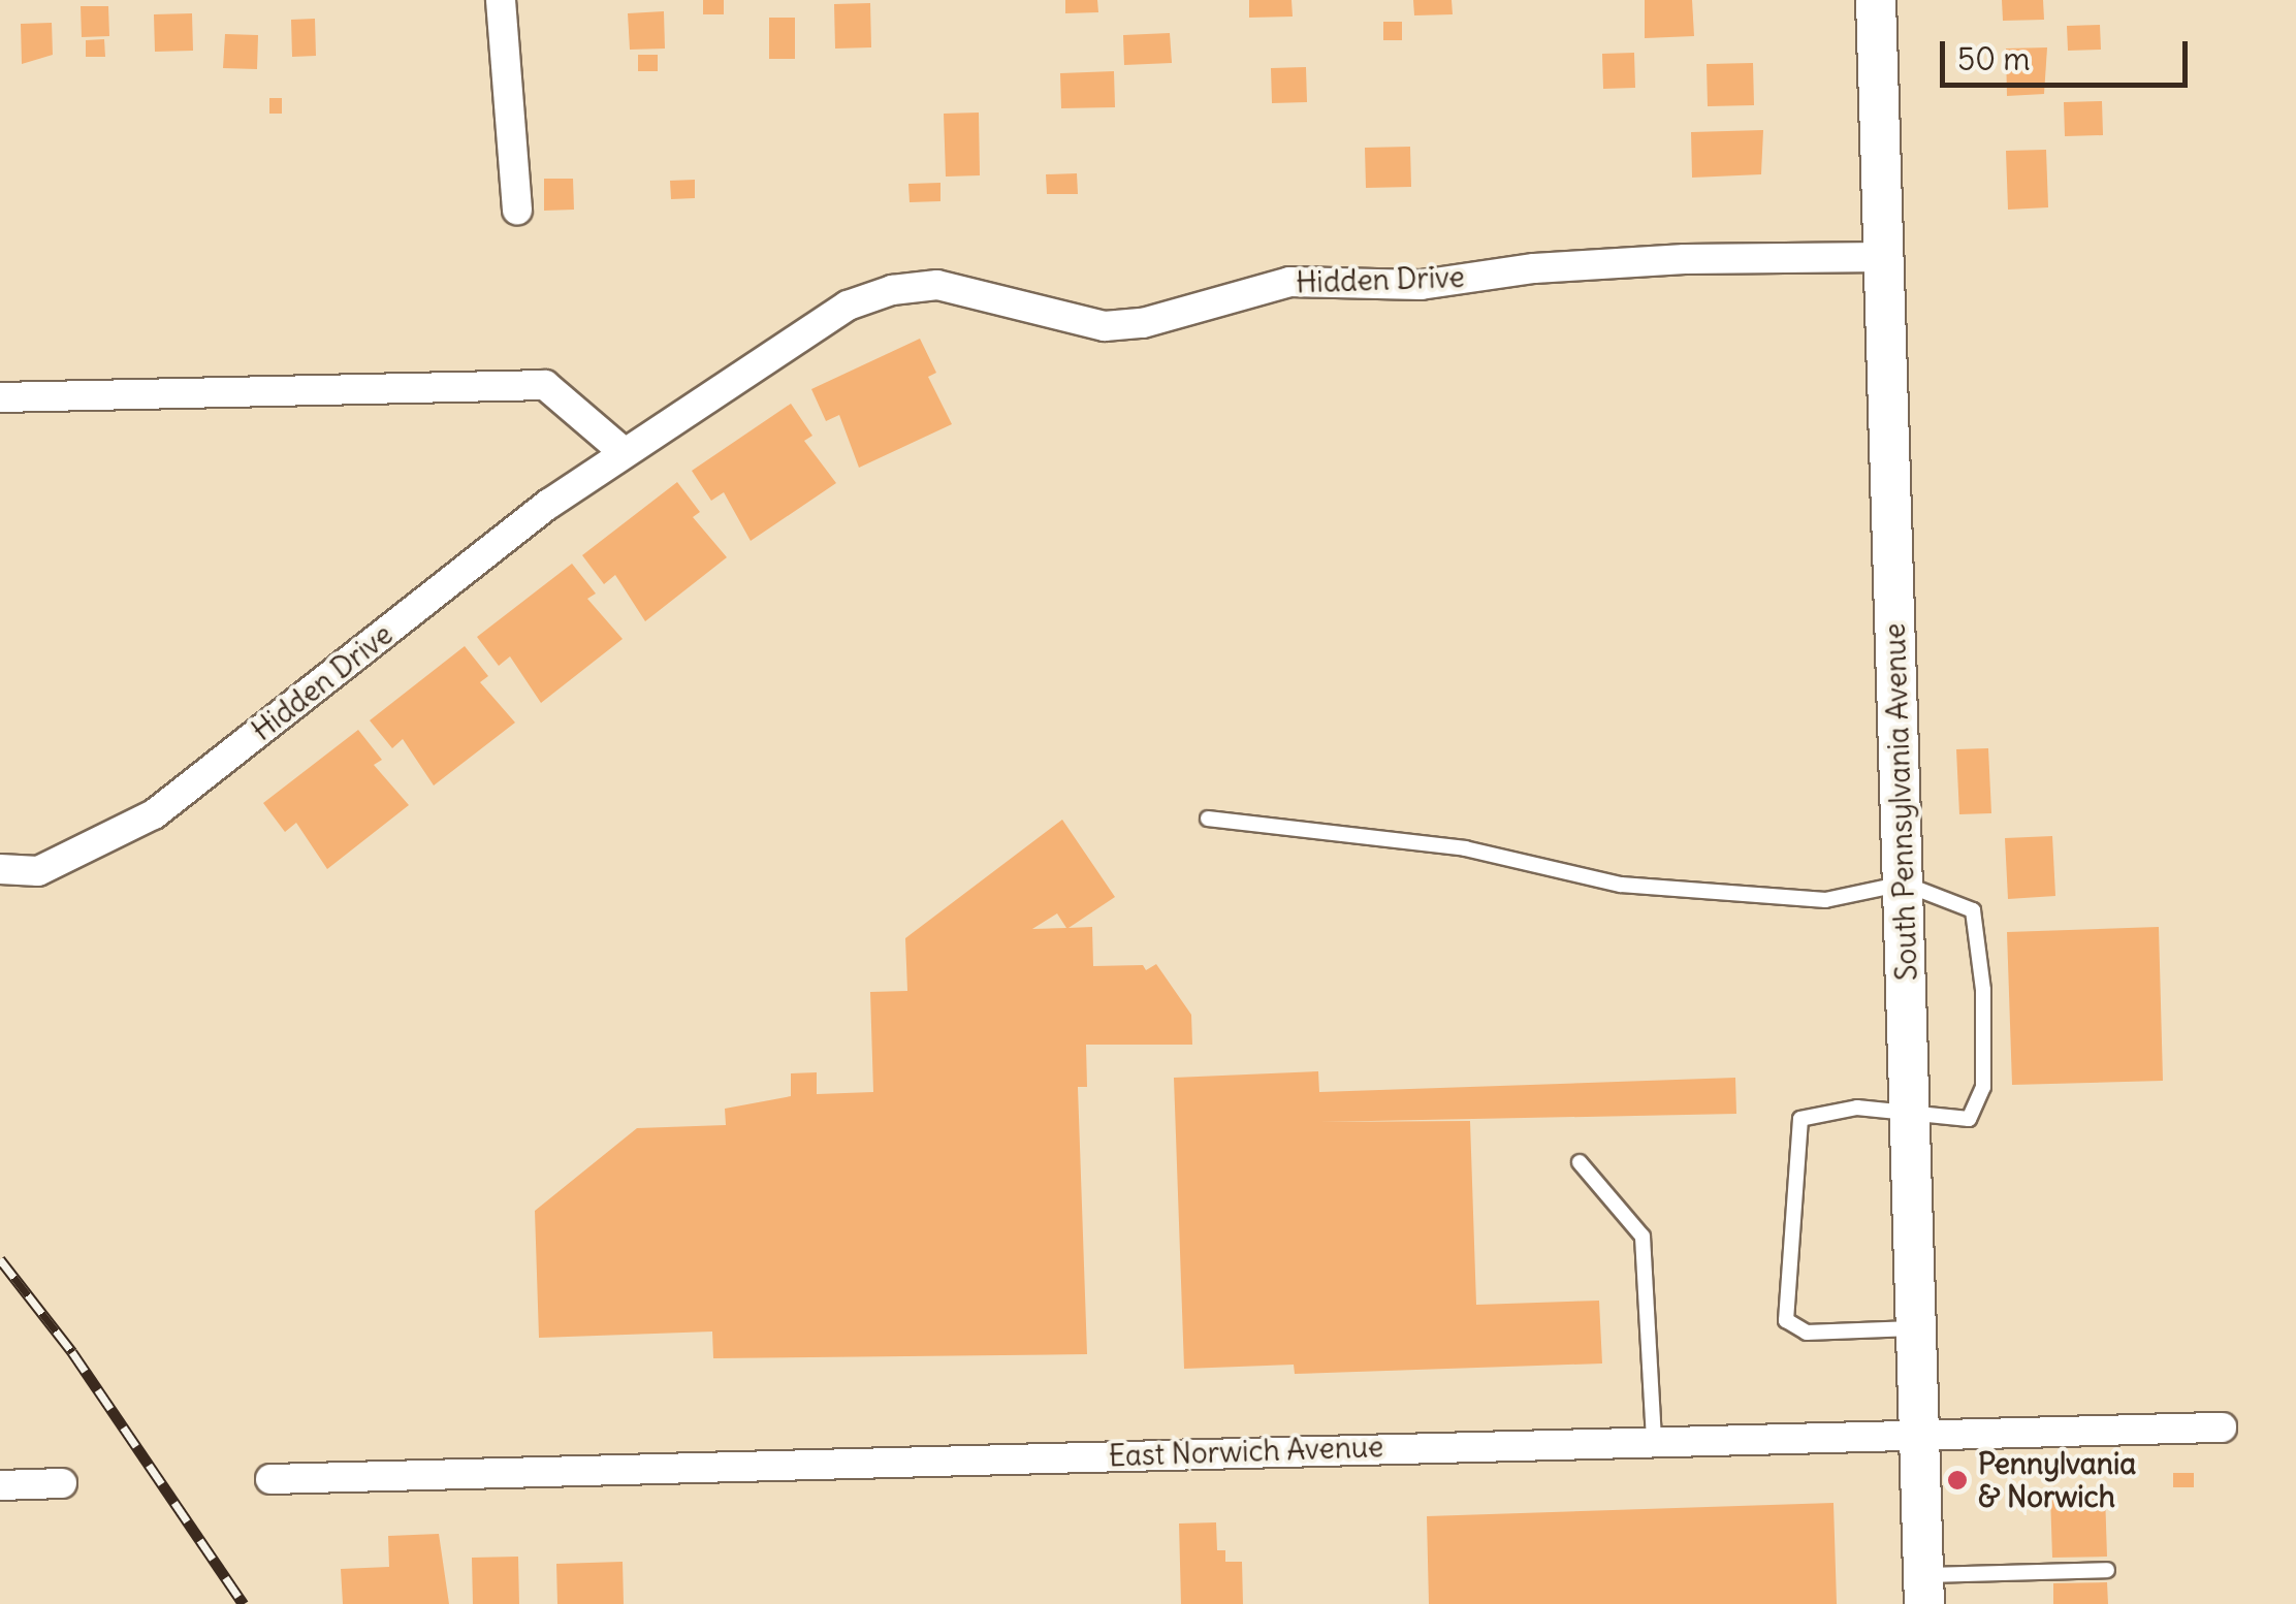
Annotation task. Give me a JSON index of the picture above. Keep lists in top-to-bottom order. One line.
{"streets":{"street":["Hidden Drive","South Pennsylvania Avenue","East Norwich Avenue"]},"crossings":[["Hidden Drive","South Pennsylvania Avenue"],["South Pennsylvania Avenue","East Norwich Avenue"]],"places":["Pennylvania & Norwich"],"scale_bar":"50 m"}
